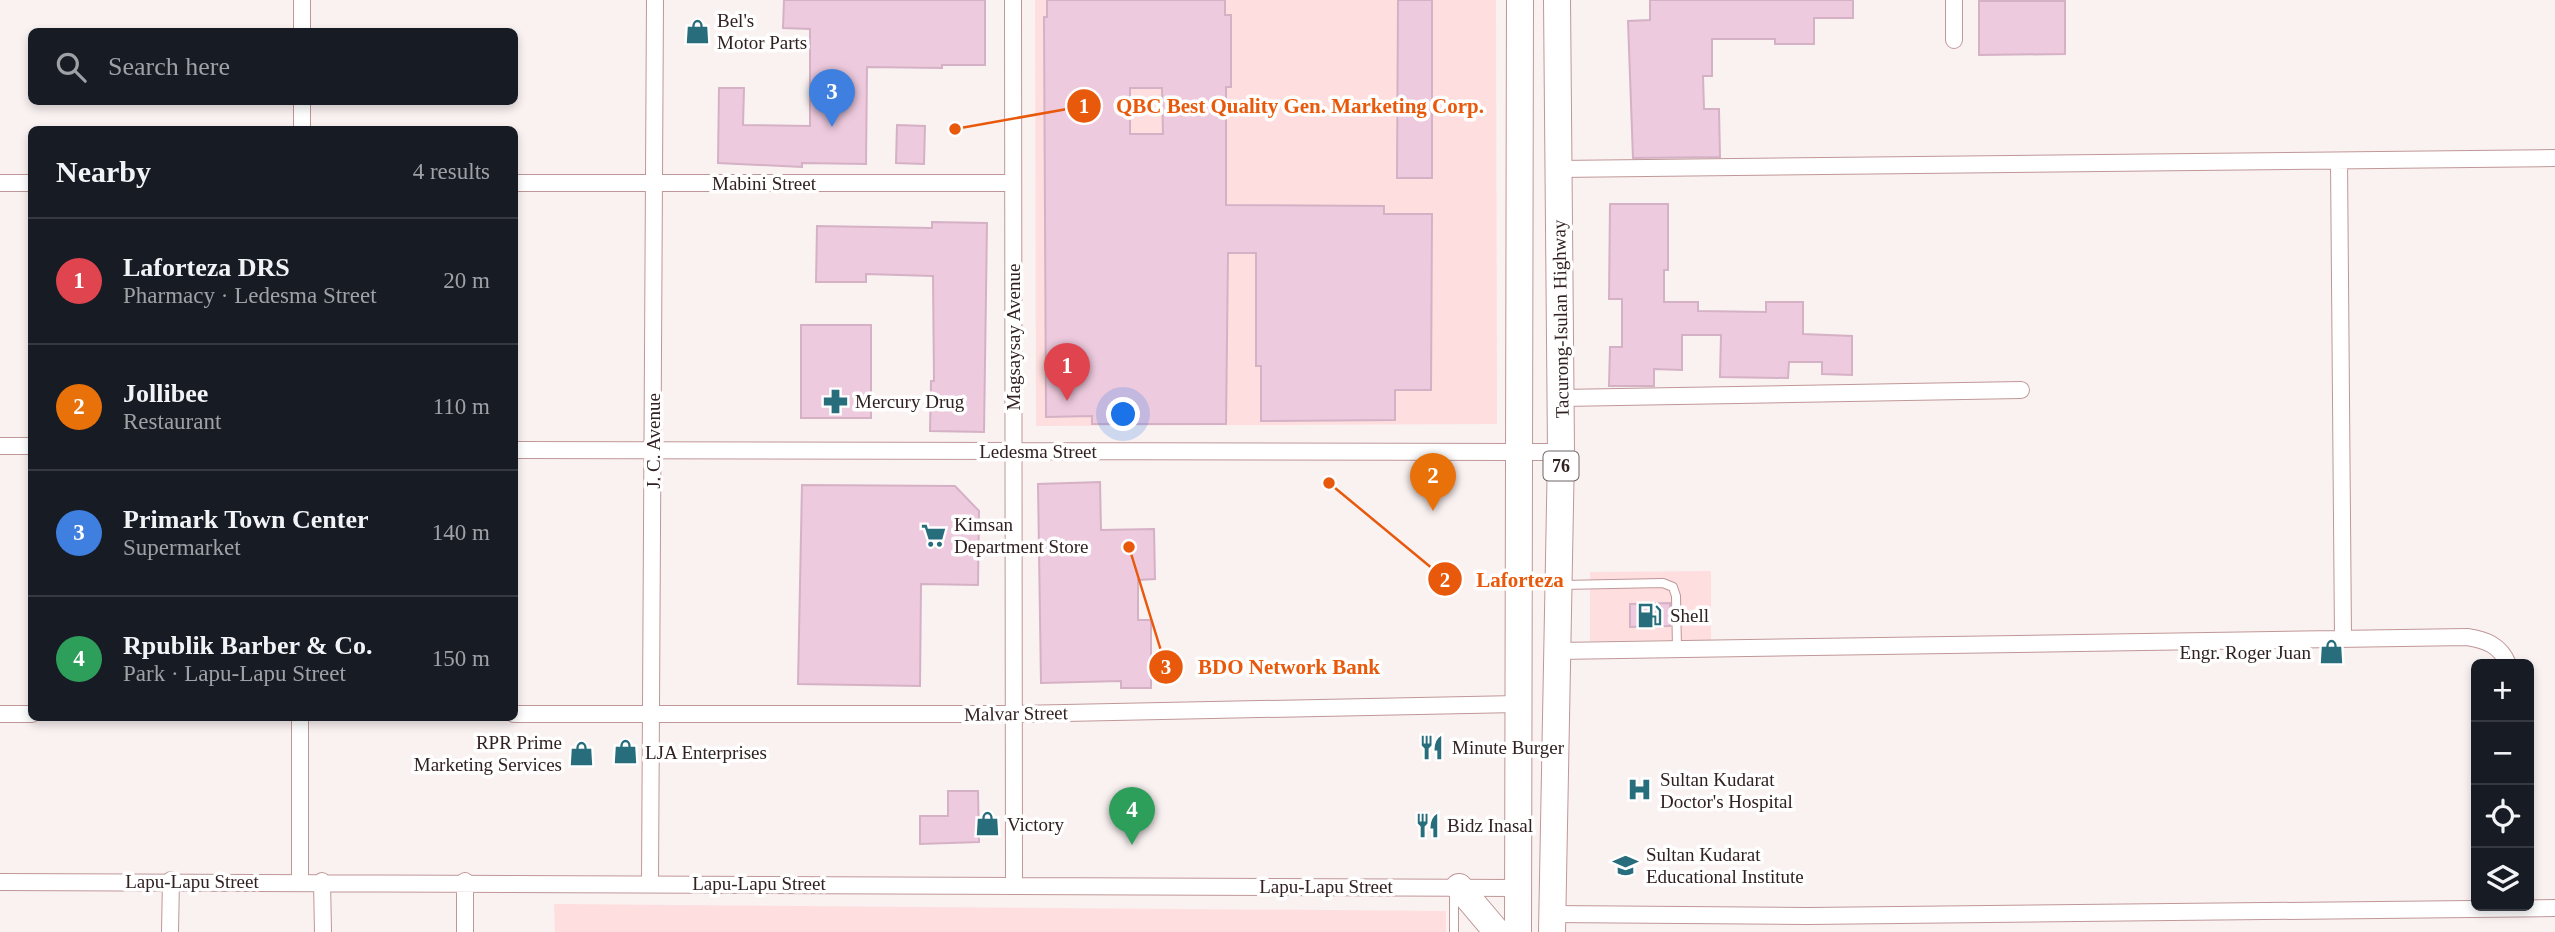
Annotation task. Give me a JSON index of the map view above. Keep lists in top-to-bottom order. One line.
{"streets":{"highway":["Tacurong-Isulan Highway","76"],"street":["Mabini Street","Magsaysay Avenue","J. C. Avenue","Ledesma Street","Malvar Street","Lapu-Lapu Street"]},"crossings":[["Mabini Street","Magsaysay Avenue"],["Mabini Street","J. C. Avenue"],["Tacurong-Isulan Highway","Ledesma Street"],["Tacurong-Isulan Highway","Malvar Street"],["Tacurong-Isulan Highway","Lapu-Lapu Street"],["Magsaysay Avenue","Ledesma Street"],["Magsaysay Avenue","Malvar Street"],["Magsaysay Avenue","Lapu-Lapu Street"],["J. C. Avenue","Ledesma Street"],["J. C. Avenue","Malvar Street"],["J. C. Avenue","Lapu-Lapu Street"]],"places":{"shop":["Bel's Motor Parts","Engr. Roger Juan","LJA Enterprises","RPR Prime Marketing Services","Victory"],"other":["QBC Best Quality Gen. Marketing Corp.","Laforteza","BDO Network Bank"],"pharmacy":["Mercury Drug"],"supermarket":["Kimsan Department Store"],"fuel station":["Shell"],"restaurant":["Minute Burger","Bidz Inasal"],"hospital":["Sultan Kudarat Doctor's Hospital"],"school or university":["Sultan Kudarat Educational Institute"]},"page":{"search":"Search here","pins":["3","1","2","4"],"heading":["Nearby","4 results"],"list":[{"mark":"1","name":"Laforteza DRS","note":"Pharmacy · Ledesma Street","value":"20 m"},{"mark":"2","name":"Jollibee","note":"Restaurant","value":"110 m"},{"mark":"3","name":"Primark Town Center","note":"Supermarket","value":"140 m"},{"mark":"4","name":"Rpublik Barber & Co.","note":"Park · Lapu-Lapu Street","value":"150 m"}],"map_buttons":["+","−"]}}
